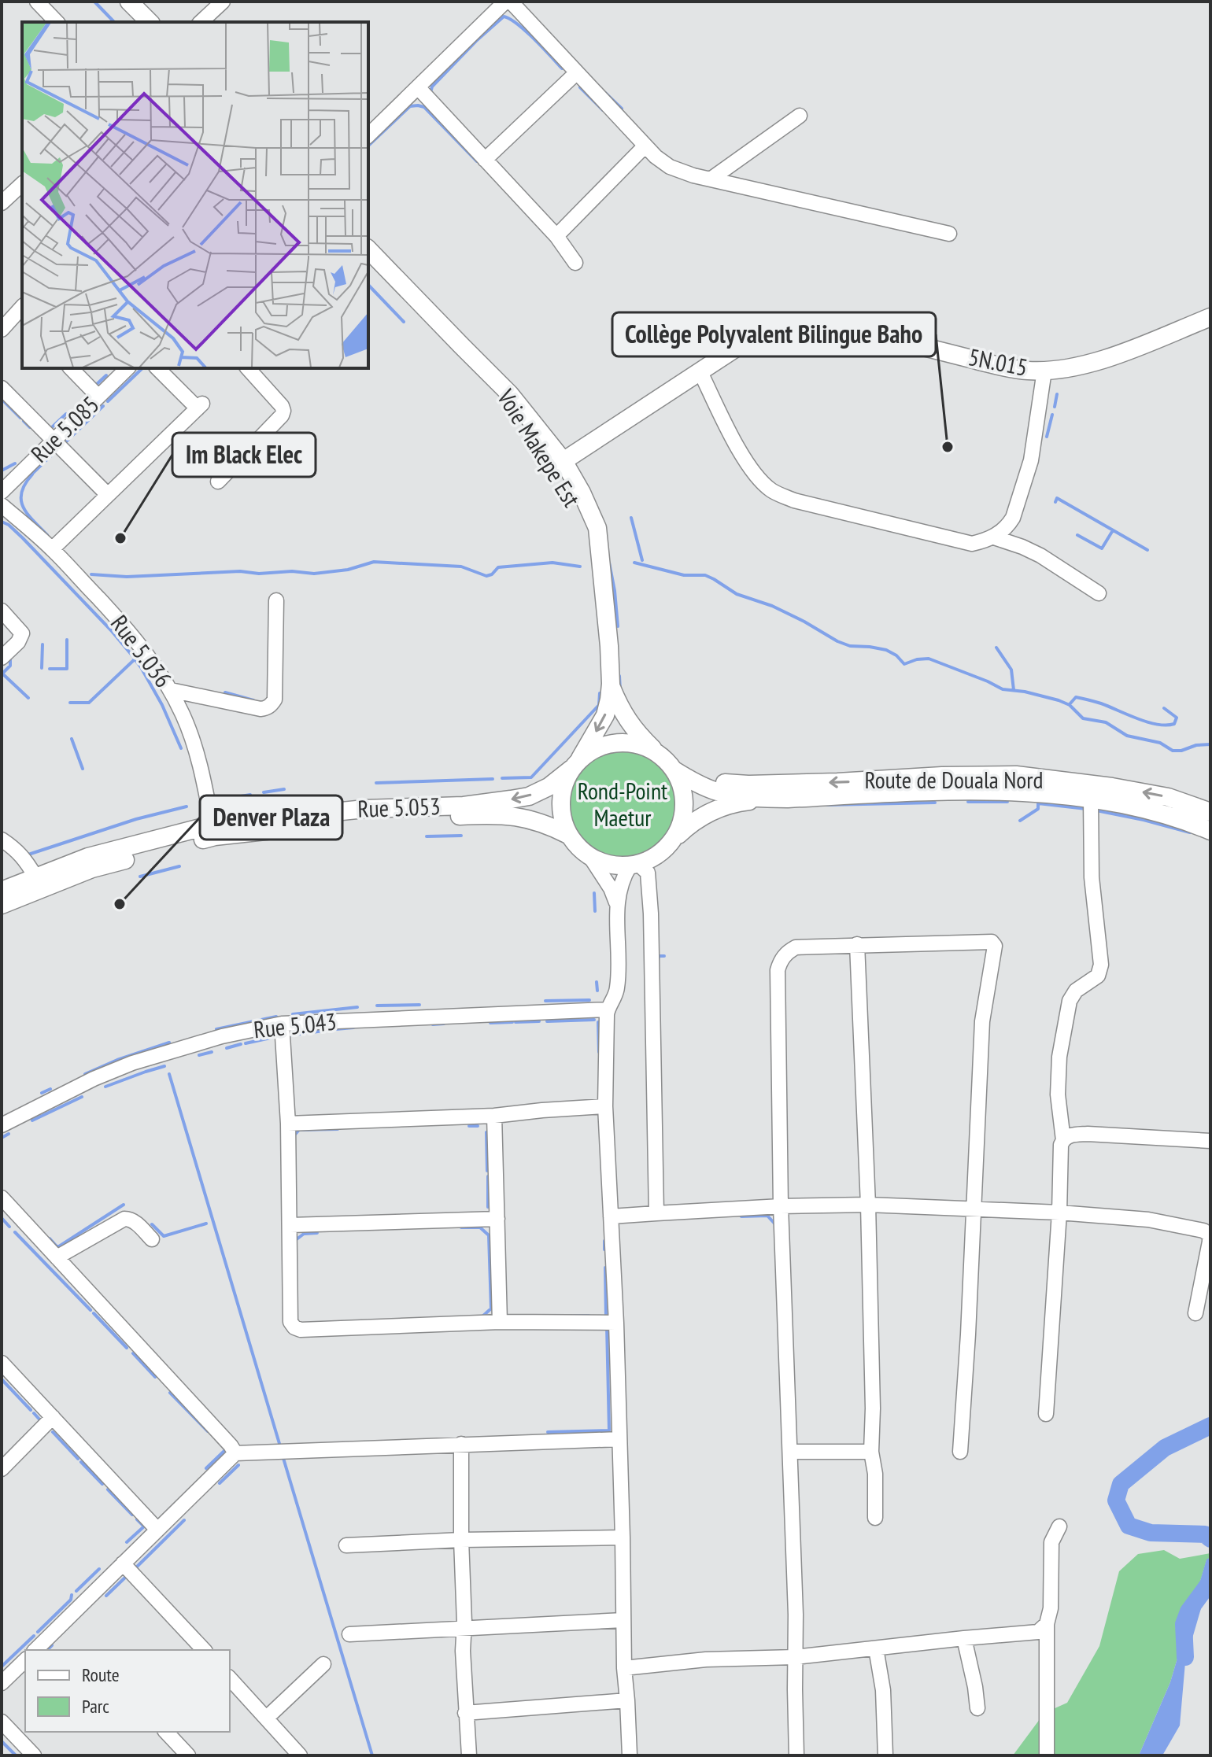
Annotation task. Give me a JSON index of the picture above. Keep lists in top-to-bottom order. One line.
{"streets":{"main road":["5N.015","Voie Makepe Est","Route de Douala Nord","Rue 5.053"],"street":["Rue 5.085","Rue 5.036","Rue 5.043"]},"crossings":[["5N.015","Voie Makepe Est"],["Rue 5.036","Rue 5.053"]],"parks":["Rond-Point Maetur"],"places":["Collège Polyvalent Bilingue Baho","Im Black Elec","Denver Plaza"],"legend":["Route","Parc"]}
